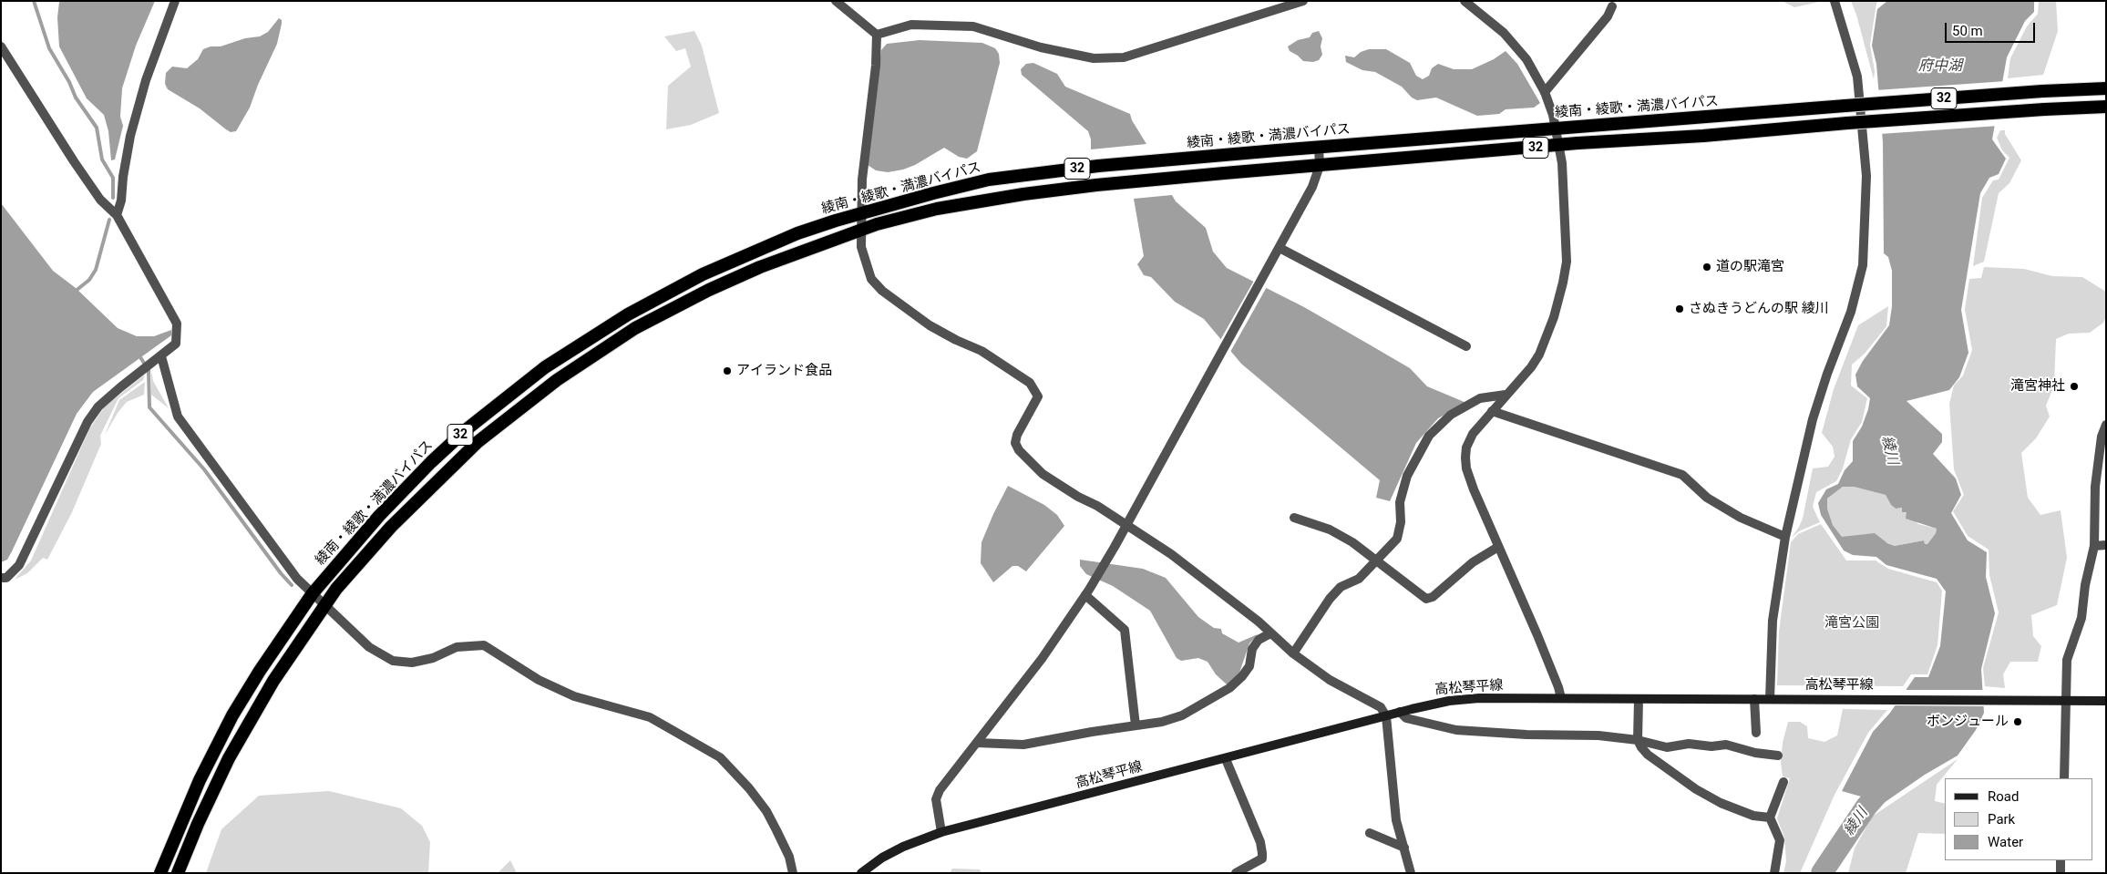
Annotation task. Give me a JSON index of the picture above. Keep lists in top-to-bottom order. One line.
{"streets":{"highway":["32","綾南・綾歌・満濃バイパス"],"main road":["高松琴平線"]},"water":["府中湖","綾川"],"parks":["滝宮公園"],"places":["道の駅滝宮","さぬきうどんの駅 綾川","アイランド食品","滝宮神社","ボンジュール"],"legend":["Road","Park","Water"],"scale_bar":"50 m"}
